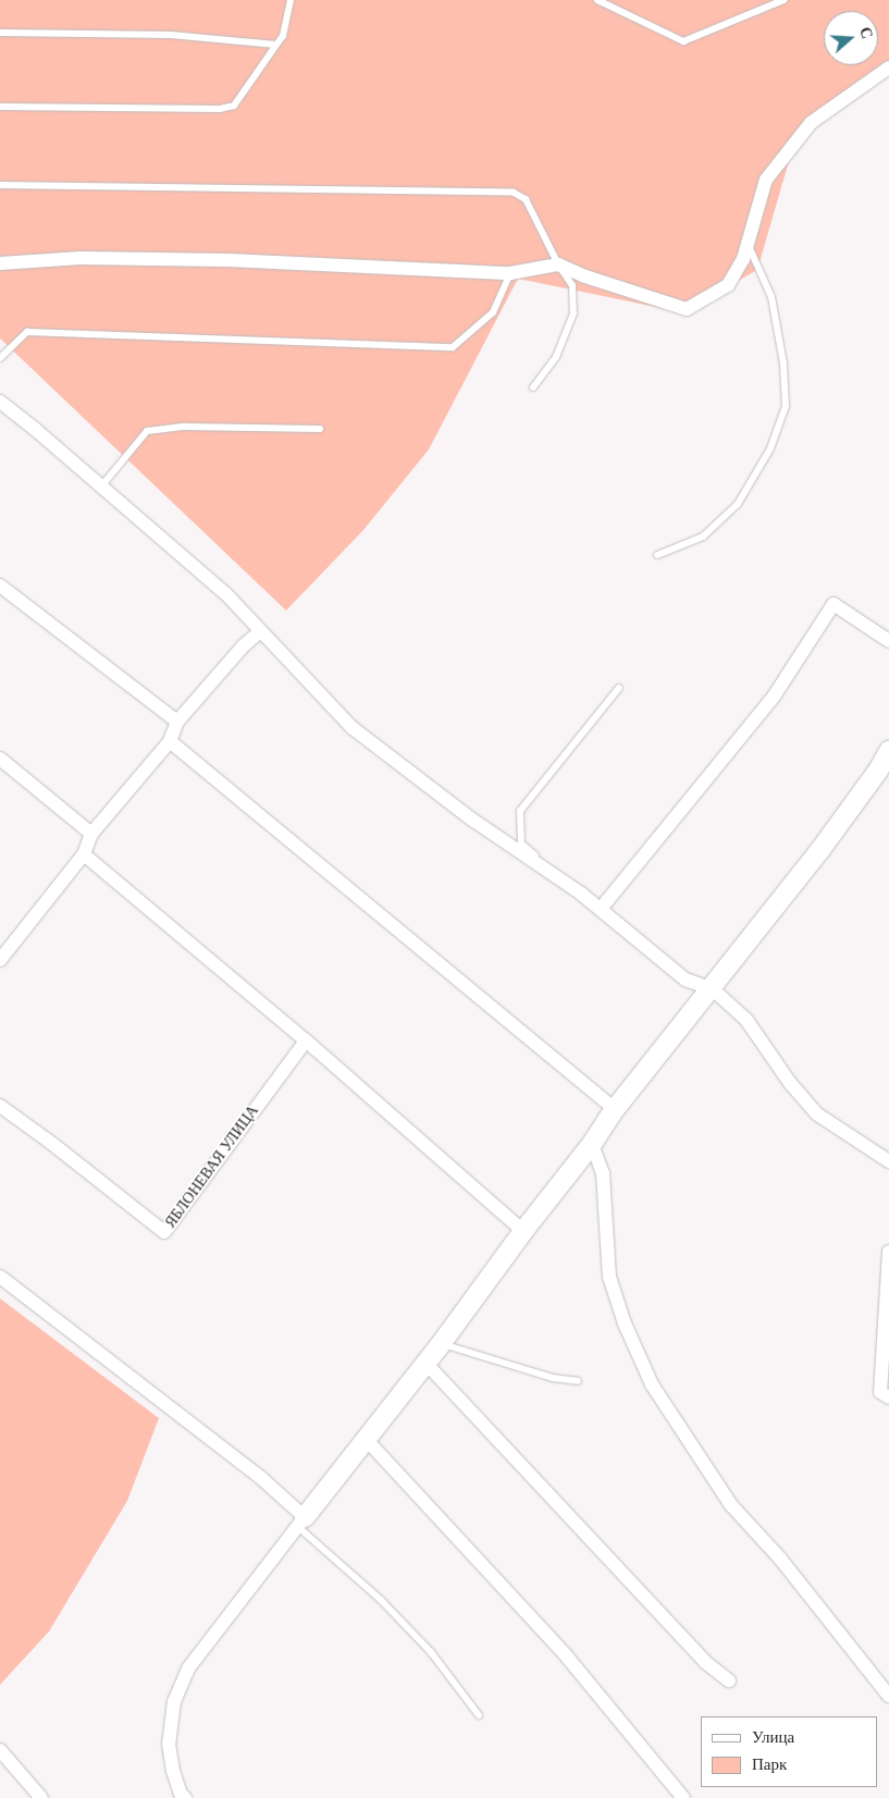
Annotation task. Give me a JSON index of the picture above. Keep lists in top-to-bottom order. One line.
{"streets":{"street":["ЯБЛОНЕВАЯ УЛИЦА"]},"legend":["Улица","Парк"],"north":"right"}
